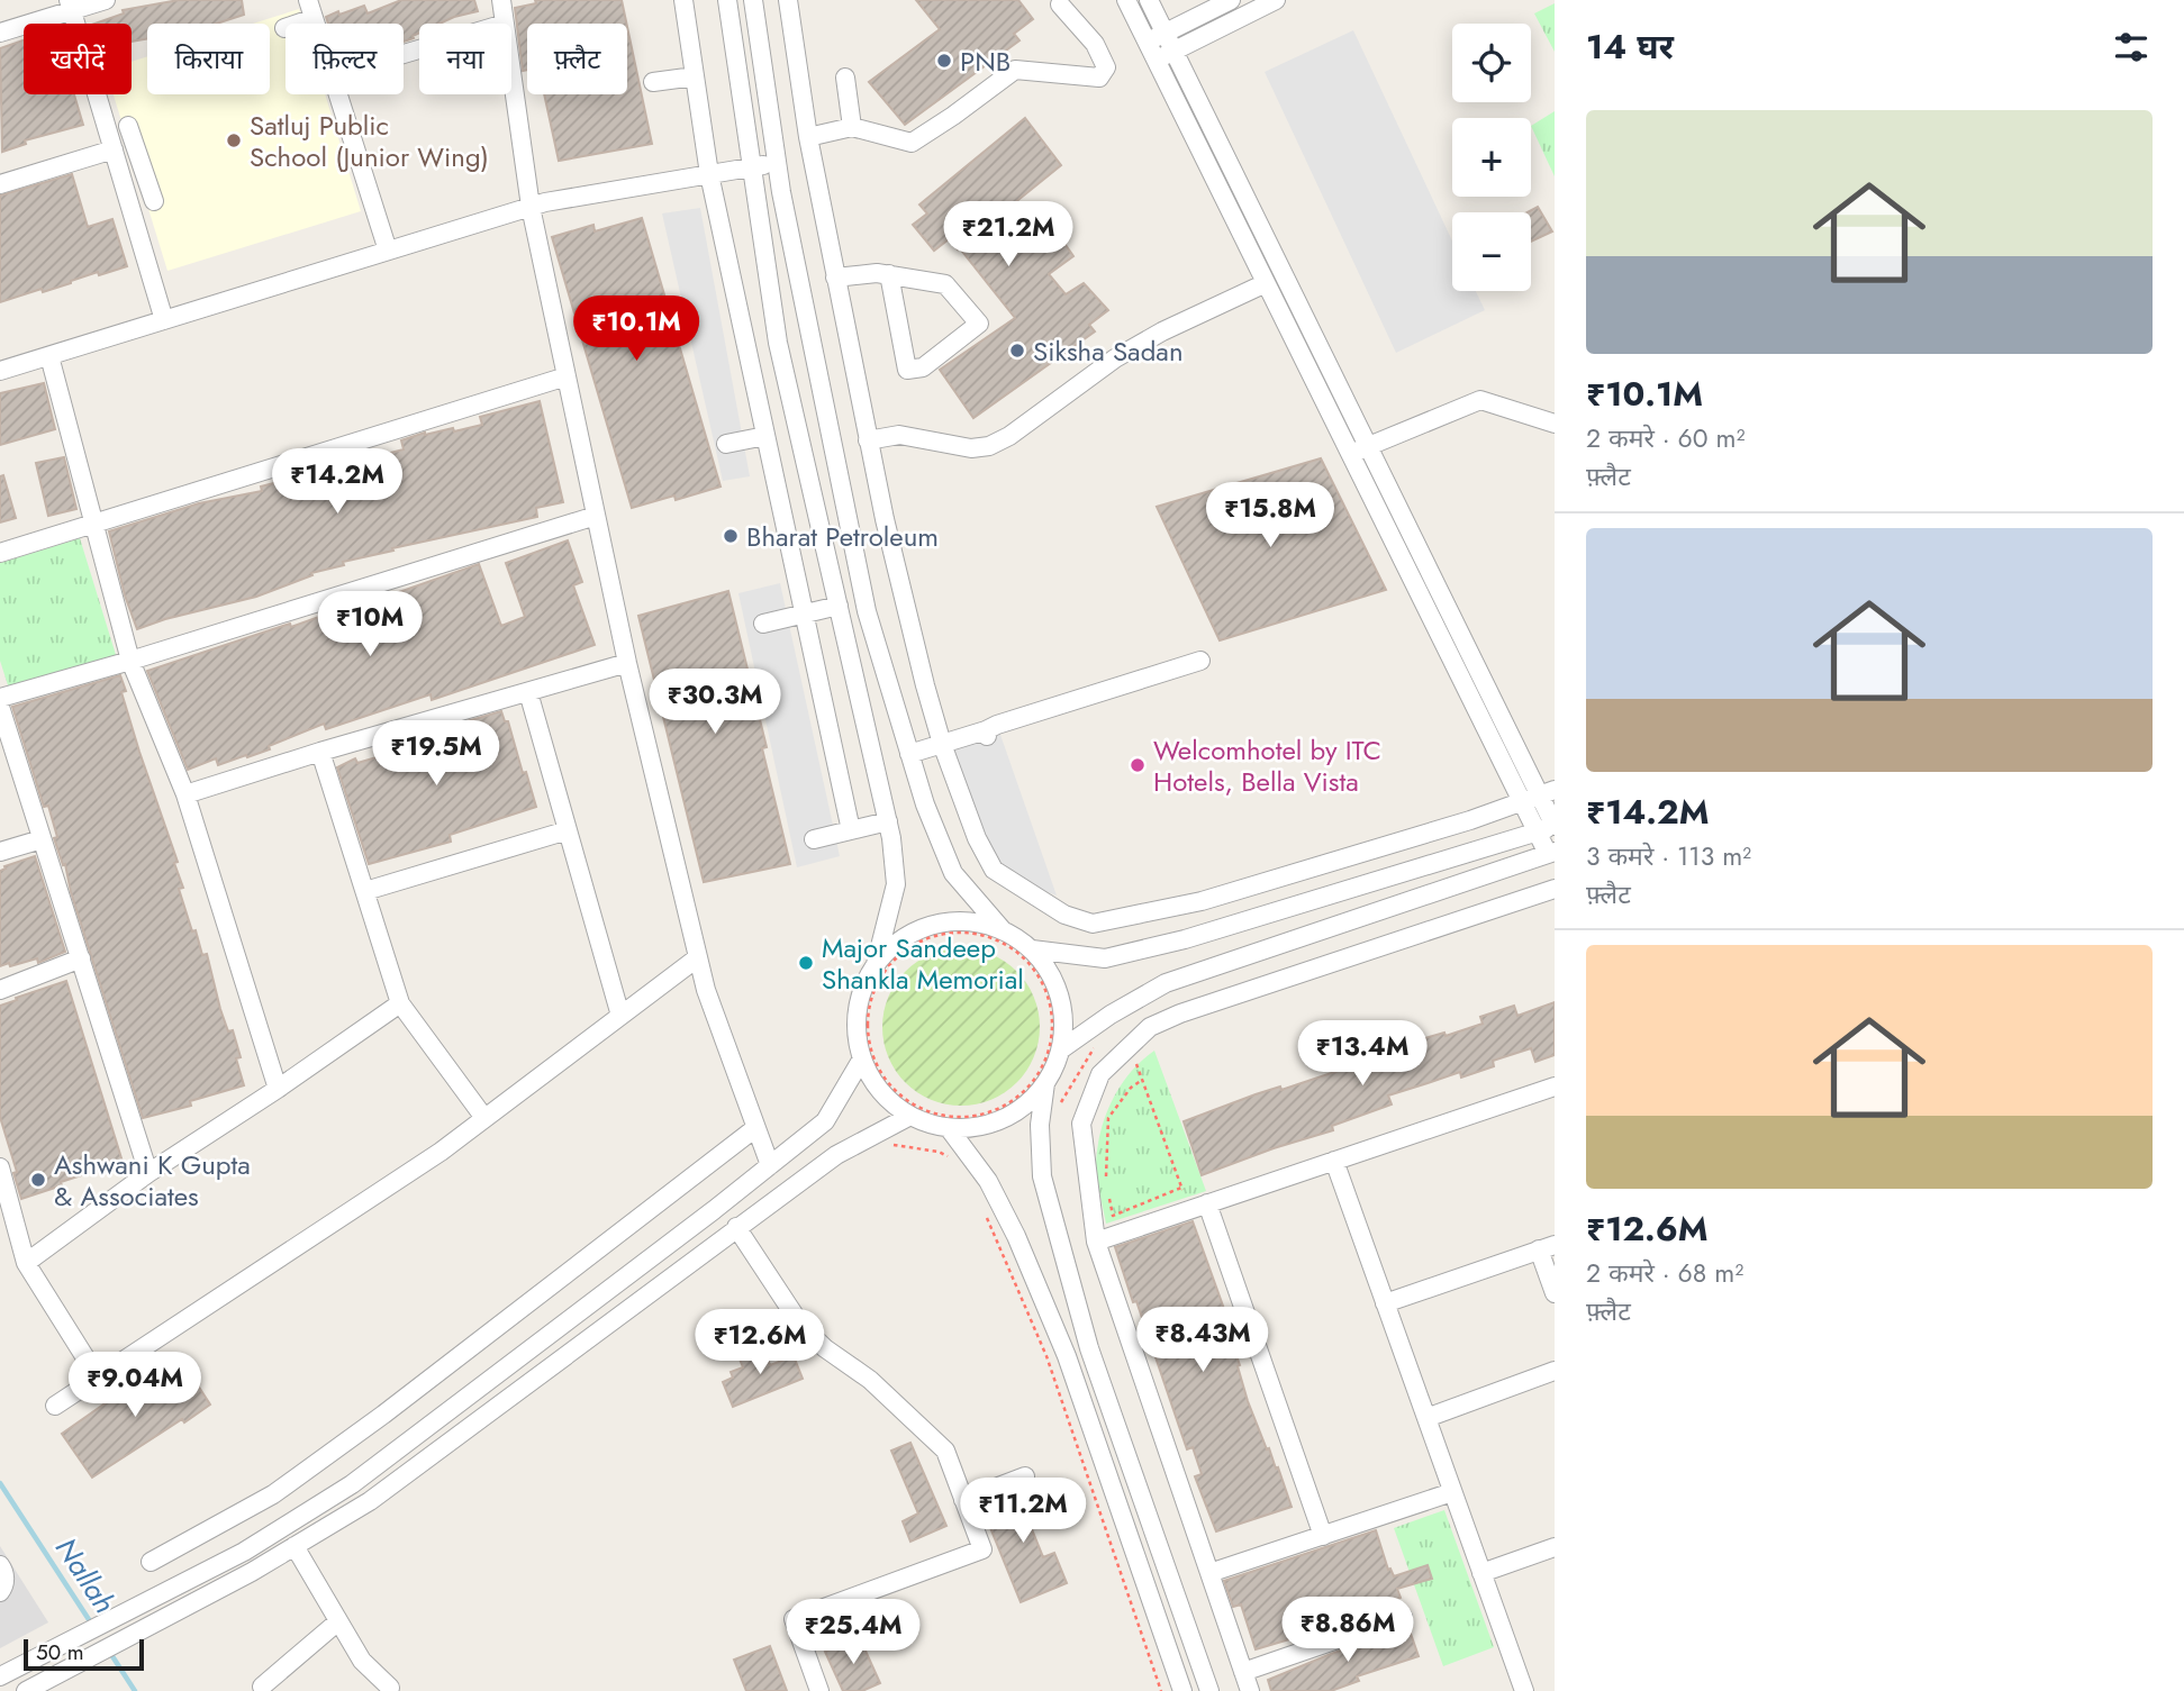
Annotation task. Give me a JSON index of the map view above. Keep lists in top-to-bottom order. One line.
{"water":["Nallah"],"places":["PNB","Satluj Public School (Junior Wing)","Siksha Sadan","Bharat Petroleum","Welcomhotel by ITC Hotels, Bella Vista","Major Sandeep Shankla Memorial","Ashwani K Gupta & Associates"],"scale_bar":"50 m","page":{"heading":"14 घर","map_buttons":["+","−"],"chip":["खरीदें","किराया","फ़िल्टर","नया","फ़्लैट"],"list":[{"name":"₹10.1M","note":"2 कमरे · 60 m² · फ़्लैट"},{"name":"₹14.2M","note":"3 कमरे · 113 m² · फ़्लैट"},{"name":"₹12.6M","note":"2 कमरे · 68 m² · फ़्लैट"}],"price":["₹21.2M","₹10.1M","₹14.2M","₹15.8M","₹10M","₹30.3M","₹19.5M","₹13.4M","₹8.43M","₹12.6M","₹9.04M","₹11.2M","₹8.86M","₹25.4M"],"scale":"50 m"}}
